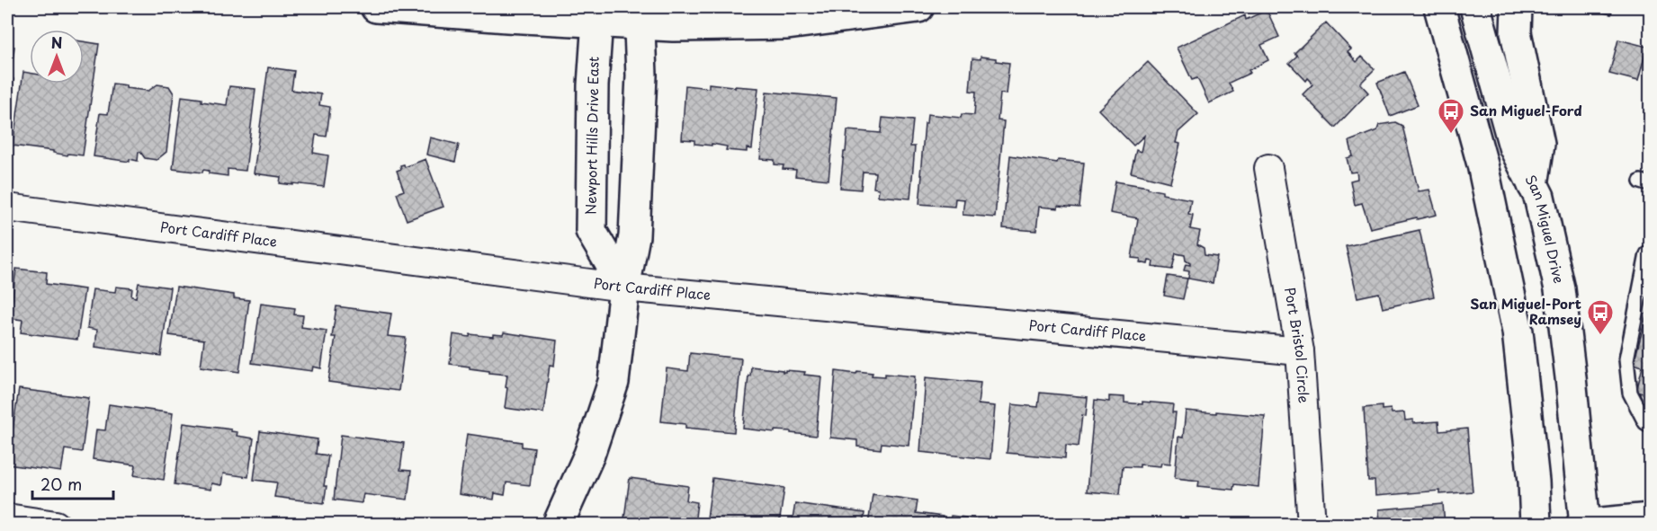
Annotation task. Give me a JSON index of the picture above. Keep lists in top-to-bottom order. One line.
{"streets":{"main road":["Newport Hills Drive East","San Miguel Drive"],"street":["Port Cardiff Place","Port Bristol Circle"]},"crossings":[["Newport Hills Drive East","Port Cardiff Place"],["Port Cardiff Place","Port Bristol Circle"]],"places":{"bus stop":["San Miguel-Ford","San Miguel-Port Ramsey"]},"scale_bar":"20 m","north":"top"}
